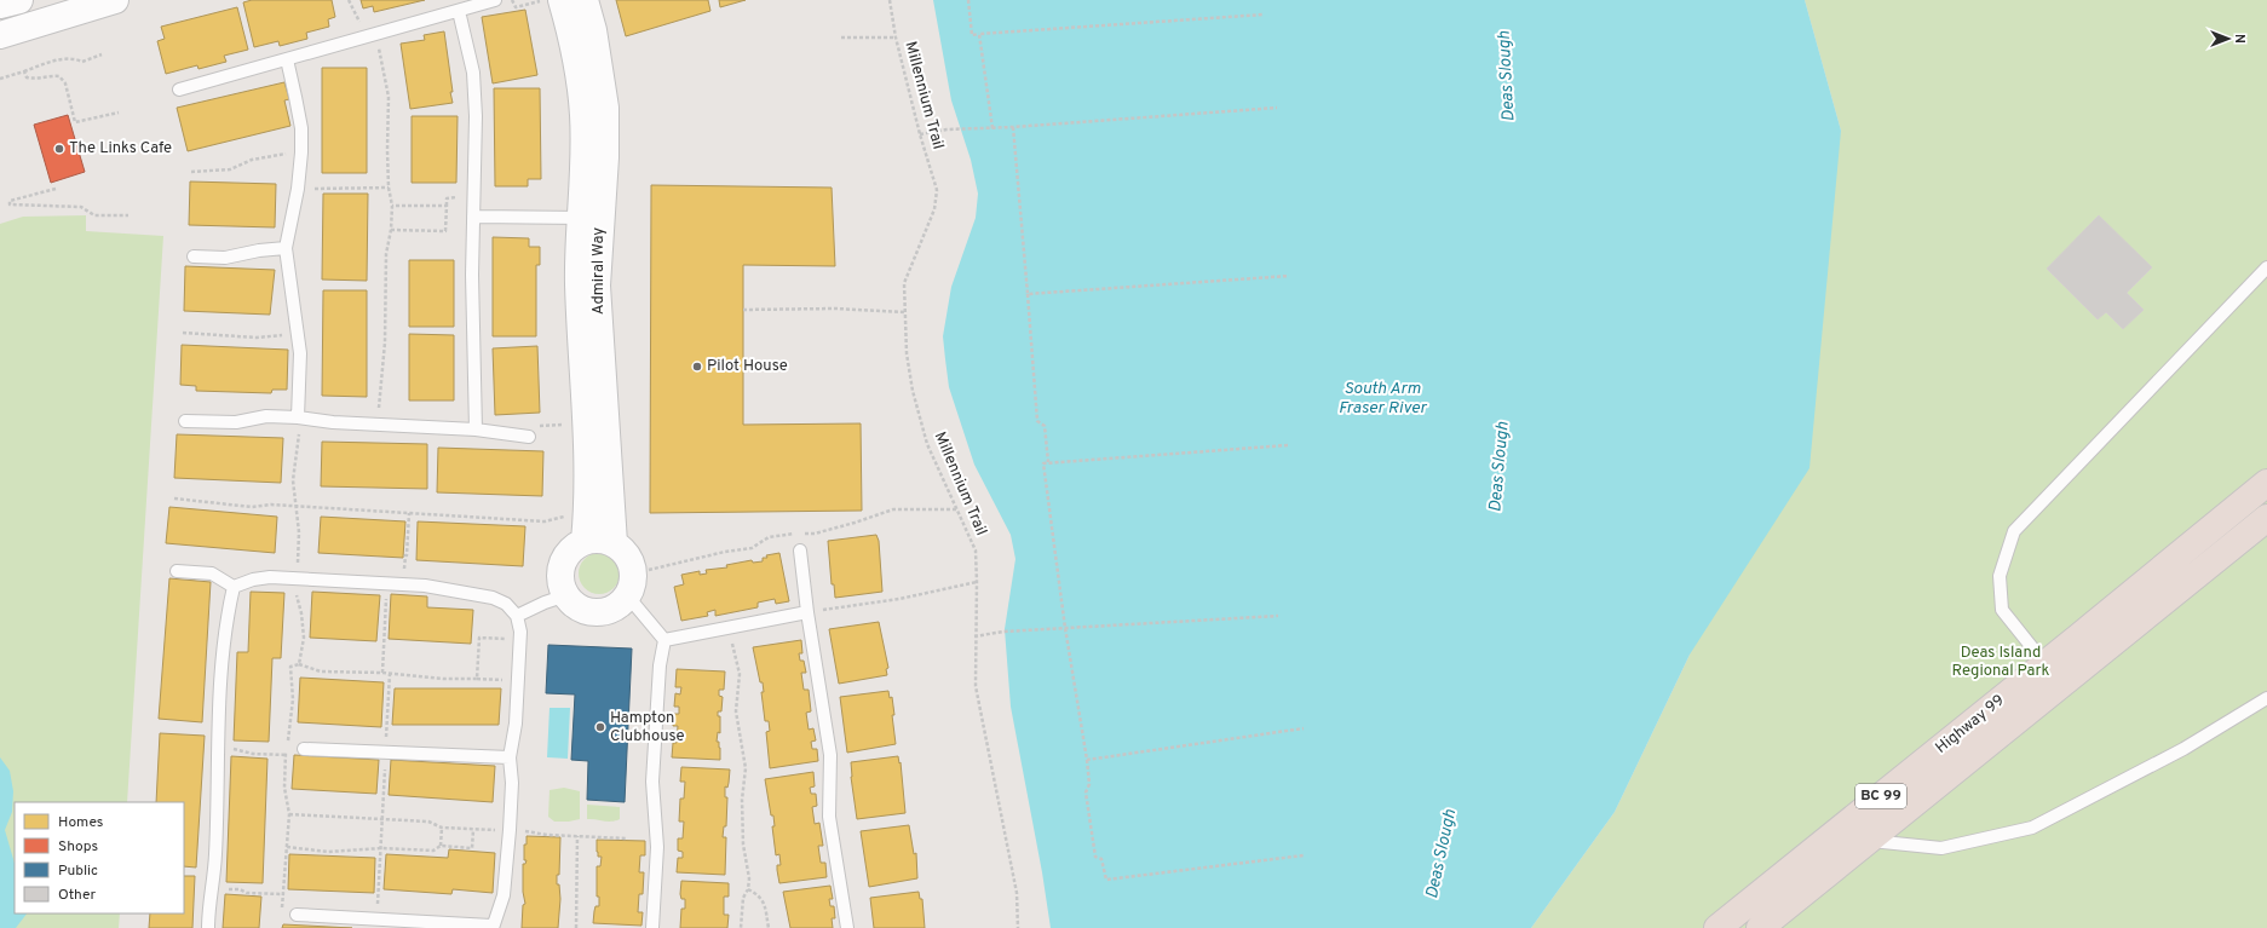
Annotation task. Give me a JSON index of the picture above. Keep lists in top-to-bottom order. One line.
{"streets":{"highway":["Highway 99","BC 99"],"street":["Admiral Way"],"path":["Millennium Trail"]},"water":["Deas Slough","South Arm Fraser River"],"parks":["Deas Island Regional Park"],"places":["The Links Cafe","Pilot House","Hampton Clubhouse"],"legend":["Homes","Shops","Public","Other"],"north":"right"}
